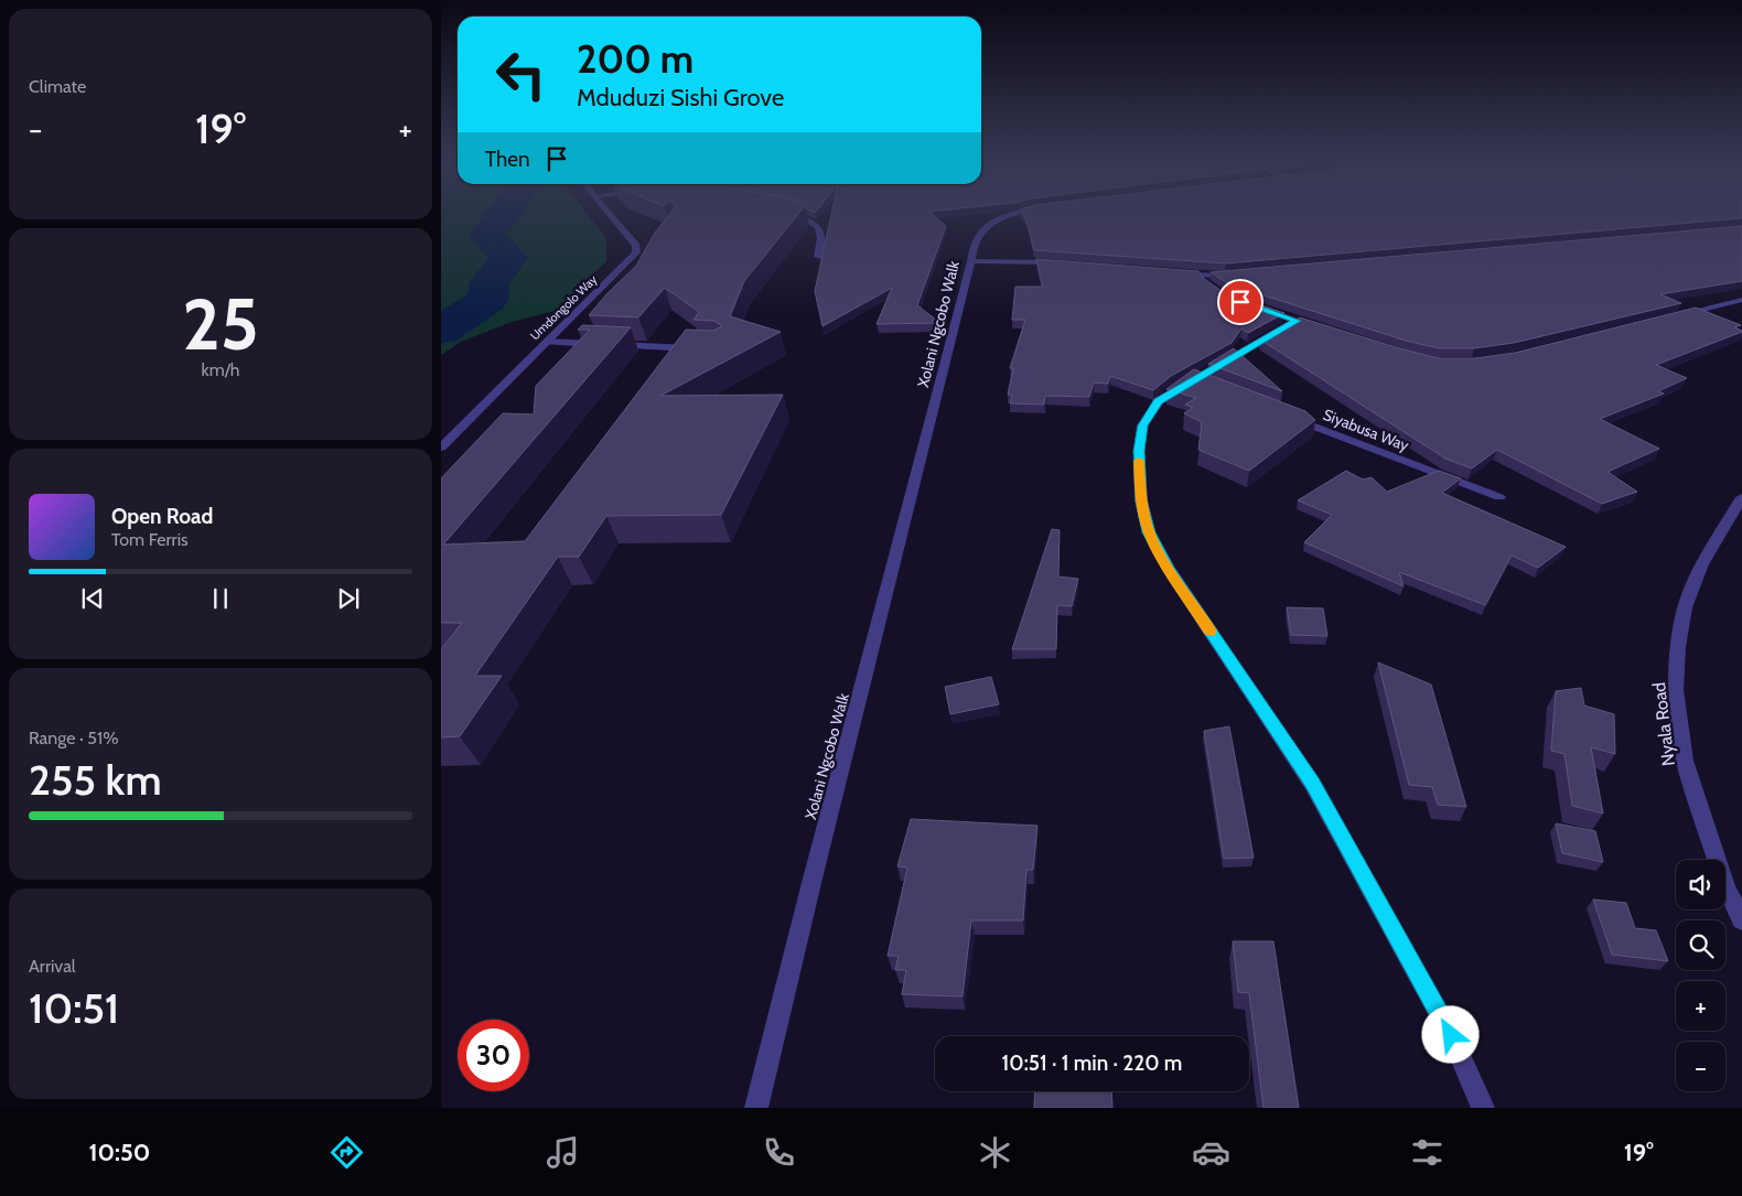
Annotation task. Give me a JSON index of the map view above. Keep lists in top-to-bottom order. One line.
{"streets":{"street":["Umdongolo Way","Xolani Ngcobo Walk","Siyabusa Way","Nyala Road"]},"page":{"tile":["Climate",["25","km/h"],["Range · 51%","255 km"],["Arrival","10:51"]],"turn":["200 m","Mduduzi Sishi Grove"],"heat":["−","19°","+"],"then":"Then","song":["Open Road","Tom Ferris"],"map_buttons":["+","−"],"limit":"30","trip":"10:51 · 1 min · 220 m","tabs":["10:50","19°"]}}
